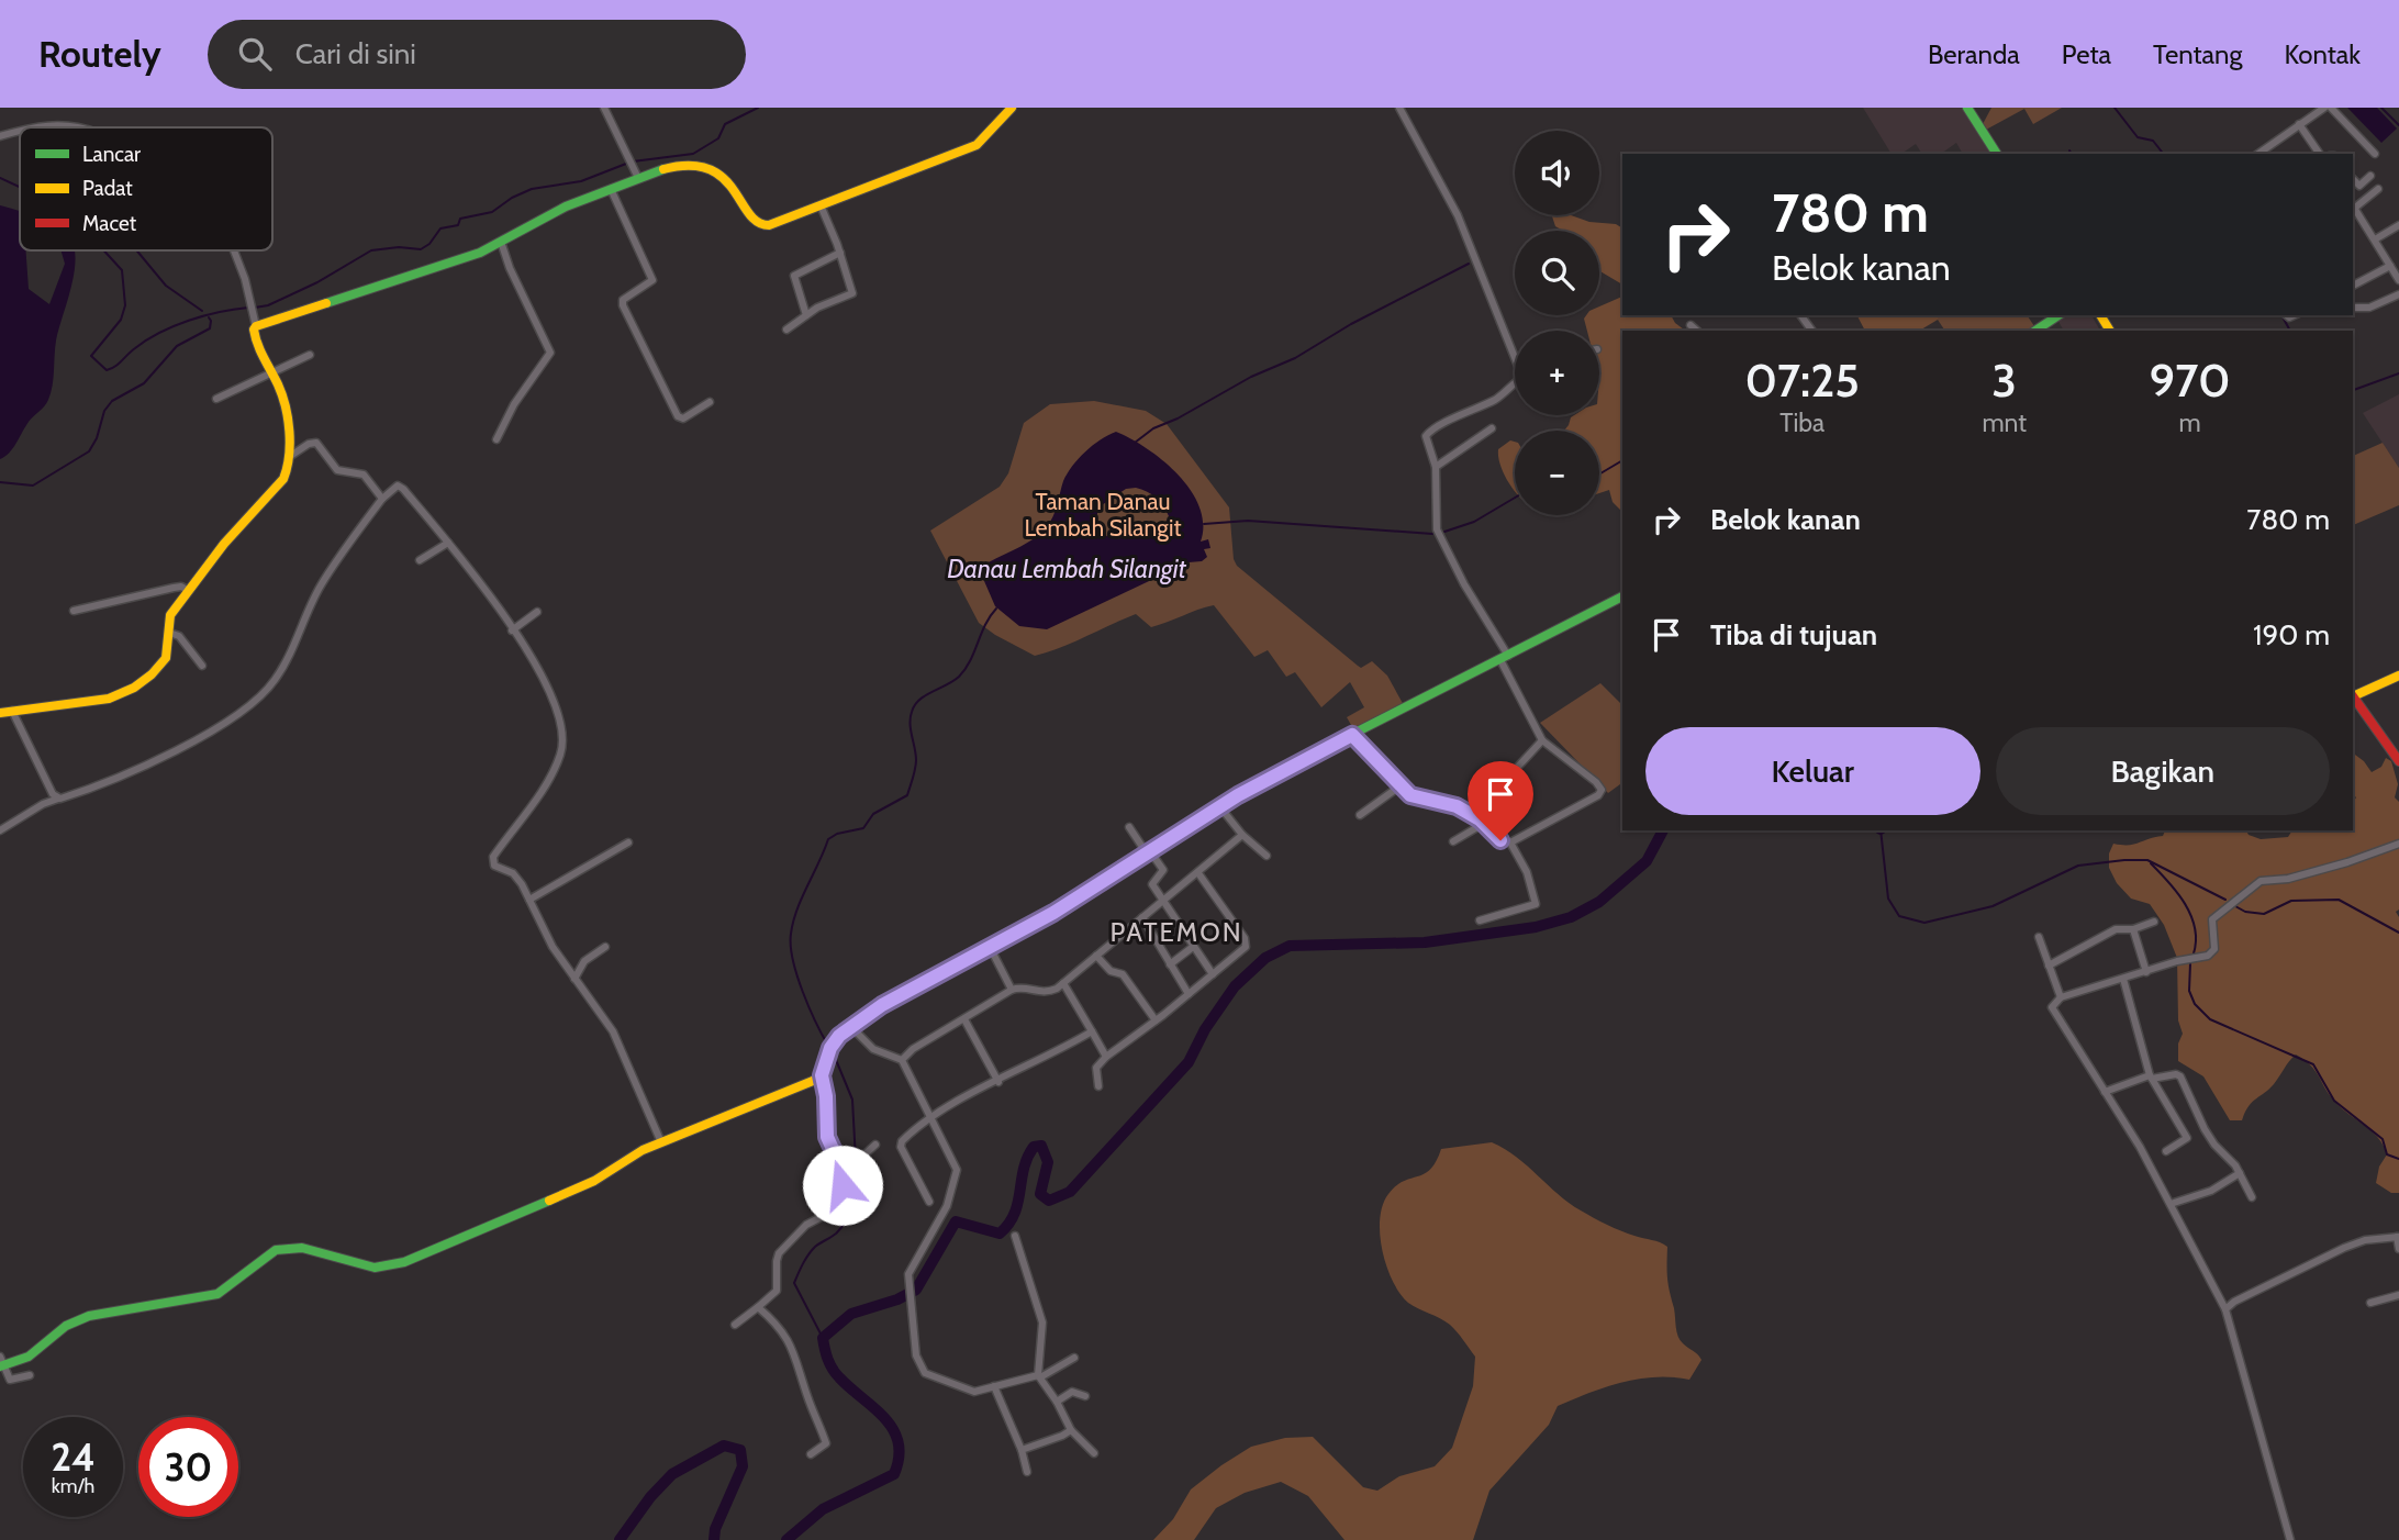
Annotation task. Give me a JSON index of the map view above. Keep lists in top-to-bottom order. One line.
{"districts":["PATEMON"],"water":["Danau Lembah Silangit"],"parks":["Taman Danau Lembah Silangit"],"legend":["Lancar","Padat","Macet"],"page":{"header":"Routely","search":"Cari di sini","nav":["Beranda","Peta","Tentang","Kontak"],"map_buttons":["+","−"],"turn":["780 m","Belok kanan"],"eta":["07:25","Tiba","3","mnt","970","m"],"list":[{"name":"Belok kanan","value":"780 m"},{"name":"Tiba di tujuan","value":"190 m"}],"buttons":["Keluar","Bagikan"],"speed":"24 km/h","limit":"30"}}
